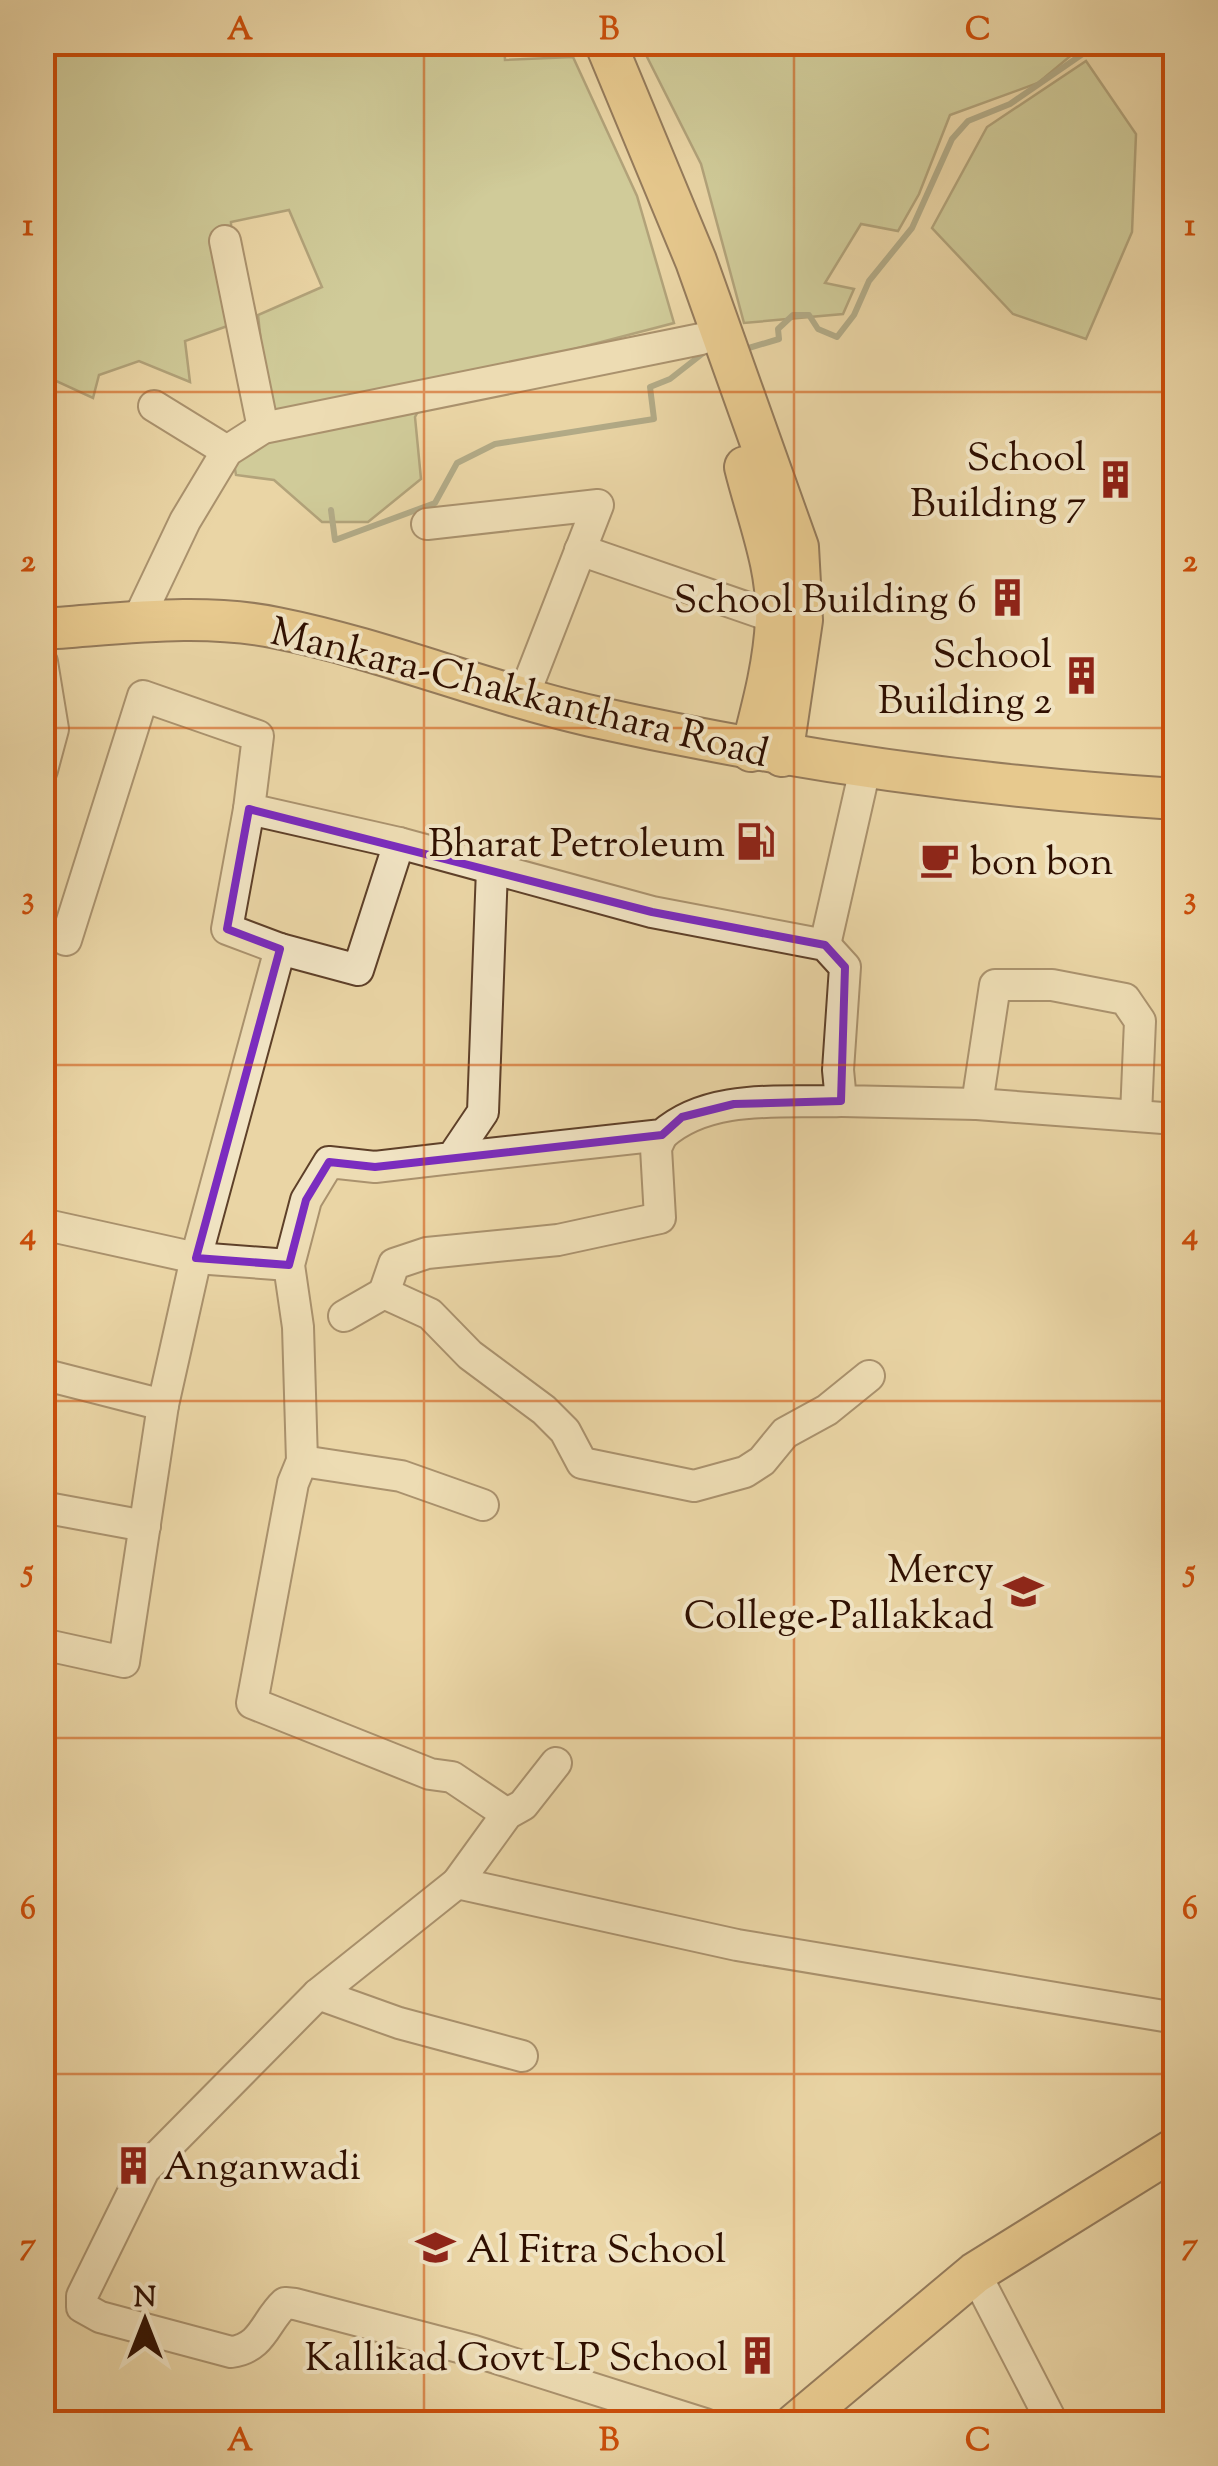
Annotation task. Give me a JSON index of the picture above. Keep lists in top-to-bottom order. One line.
{"streets":{"main road":["Mankara-Chakkanthara Road"]},"places":{"building":["School Building 7","School Building 6","School Building 2","Anganwadi","Kallikad Govt LP School"],"fuel station":["Bharat Petroleum"],"cafe":["bon bon"],"school or university":["Mercy College-Pallakkad","Al Fitra School"]},"north":"top","grid":{"columns":["A","B","C"],"rows":["1","2","3","4","5","6","7"]}}
